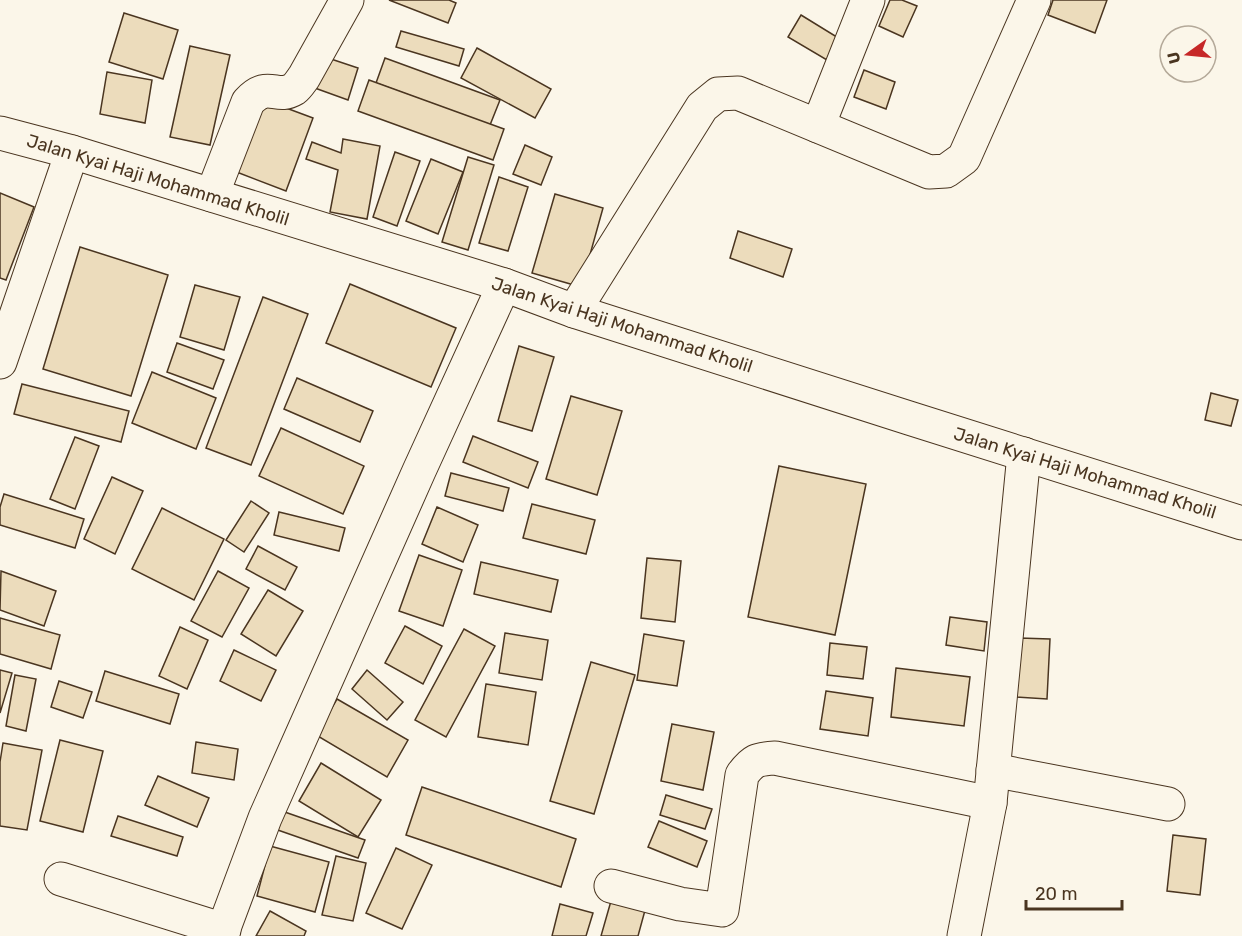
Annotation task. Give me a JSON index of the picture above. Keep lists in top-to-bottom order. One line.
{"streets":{"street":["Jalan Kyai Haji Mohammad Kholil"]},"scale_bar":"20 m","north":"left"}
